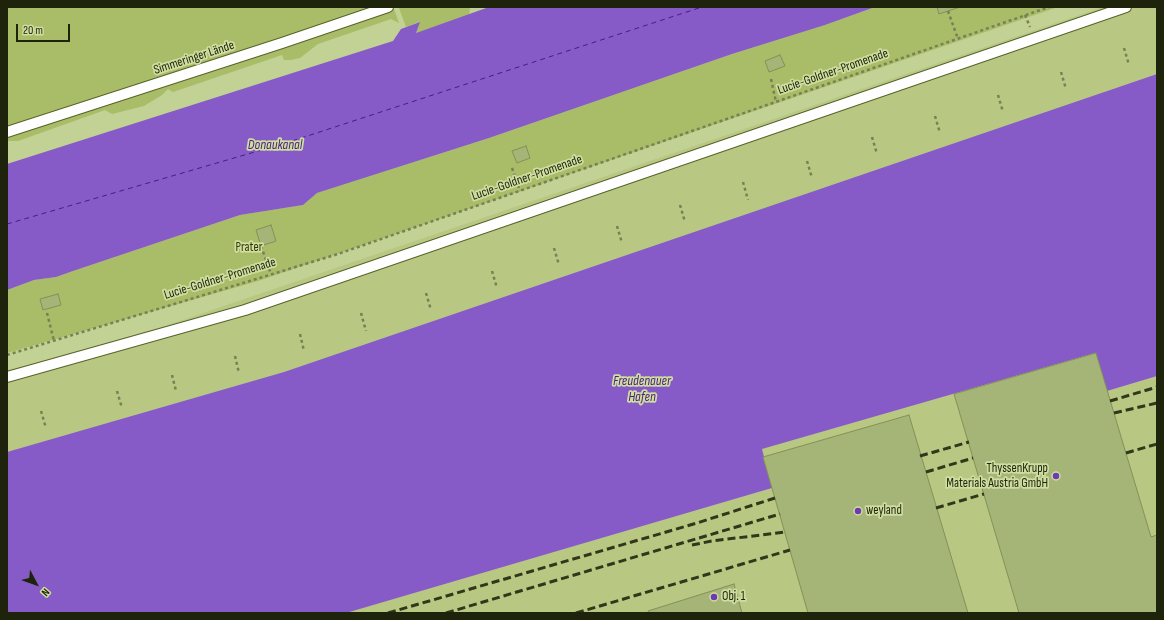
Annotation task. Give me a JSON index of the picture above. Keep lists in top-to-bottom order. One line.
{"streets":{"lane":["Simmeringer Lände"],"path":["Lucie-Goldner-Promenade"]},"water":["Donaukanal","Freudenauer Hafen"],"parks":["Prater"],"places":["ThyssenKrupp Materials Austria GmbH","weyland","Obj. 1"],"scale_bar":"20 m","north":"bottom right"}
